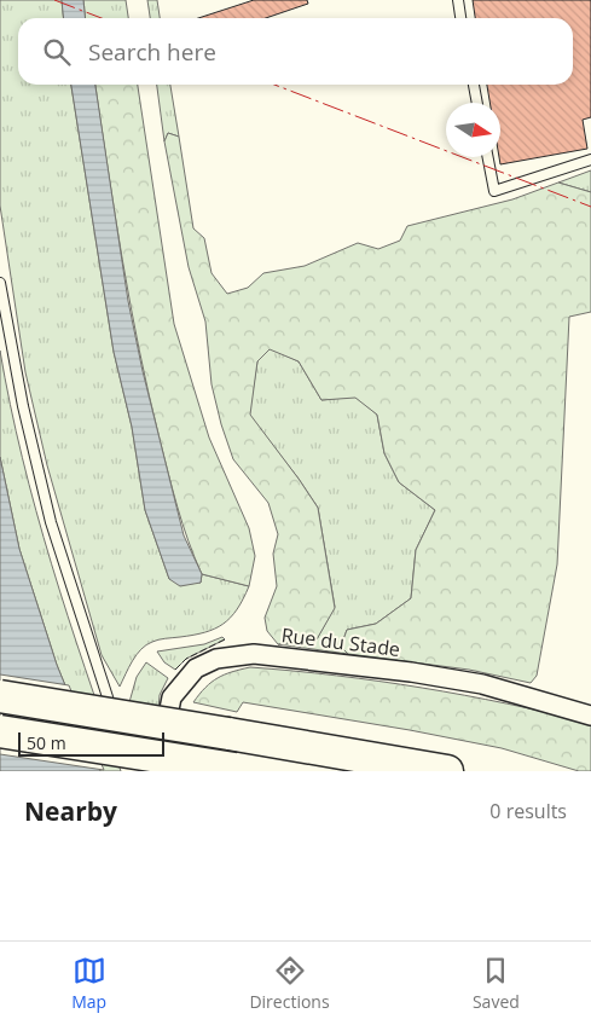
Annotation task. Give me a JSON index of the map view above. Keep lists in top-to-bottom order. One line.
{"streets":{"street":["Rue du Stade"]},"scale_bar":"50 m","north":"right","page":{"search":"Search here","scale":"50 m","heading":["Nearby","0 results"],"nav":["Map","Directions","Saved"]}}
